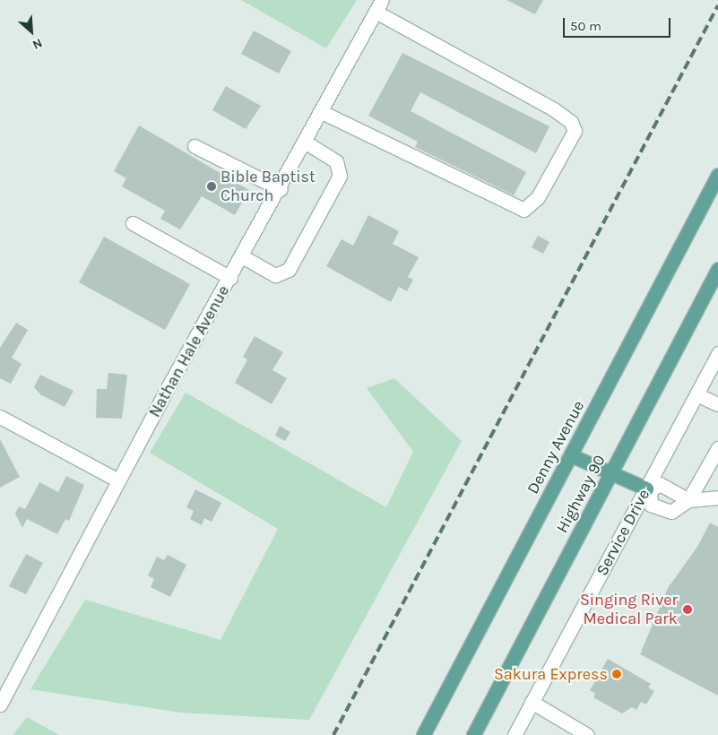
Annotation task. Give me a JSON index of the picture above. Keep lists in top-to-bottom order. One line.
{"streets":{"main road":["Denny Avenue","Highway 90"],"street":["Nathan Hale Avenue","Service Drive"]},"places":["Bible Baptist Church","Singing River Medical Park","Sakura Express"],"scale_bar":"50 m","north":"bottom right"}
